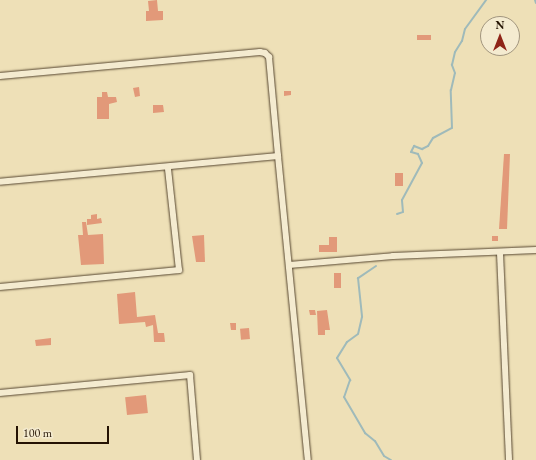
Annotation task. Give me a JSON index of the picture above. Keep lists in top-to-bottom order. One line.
{"scale_bar":"100 m","north":"top"}
